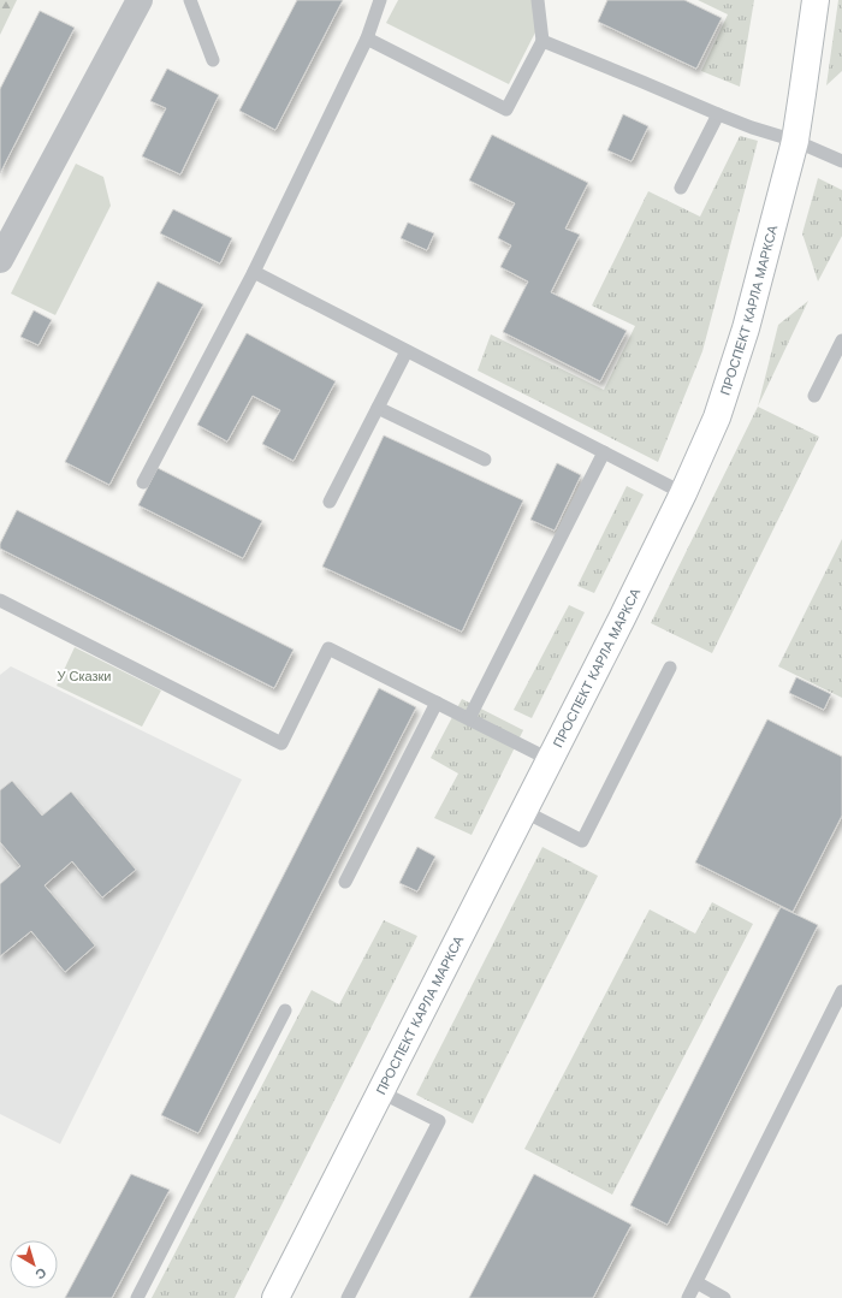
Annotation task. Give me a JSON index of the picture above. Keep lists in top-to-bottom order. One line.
{"streets":{"street":["ПРОСПЕКТ КАРЛА МАРКСА"]},"parks":["У Сказки"],"north":"bottom right"}
